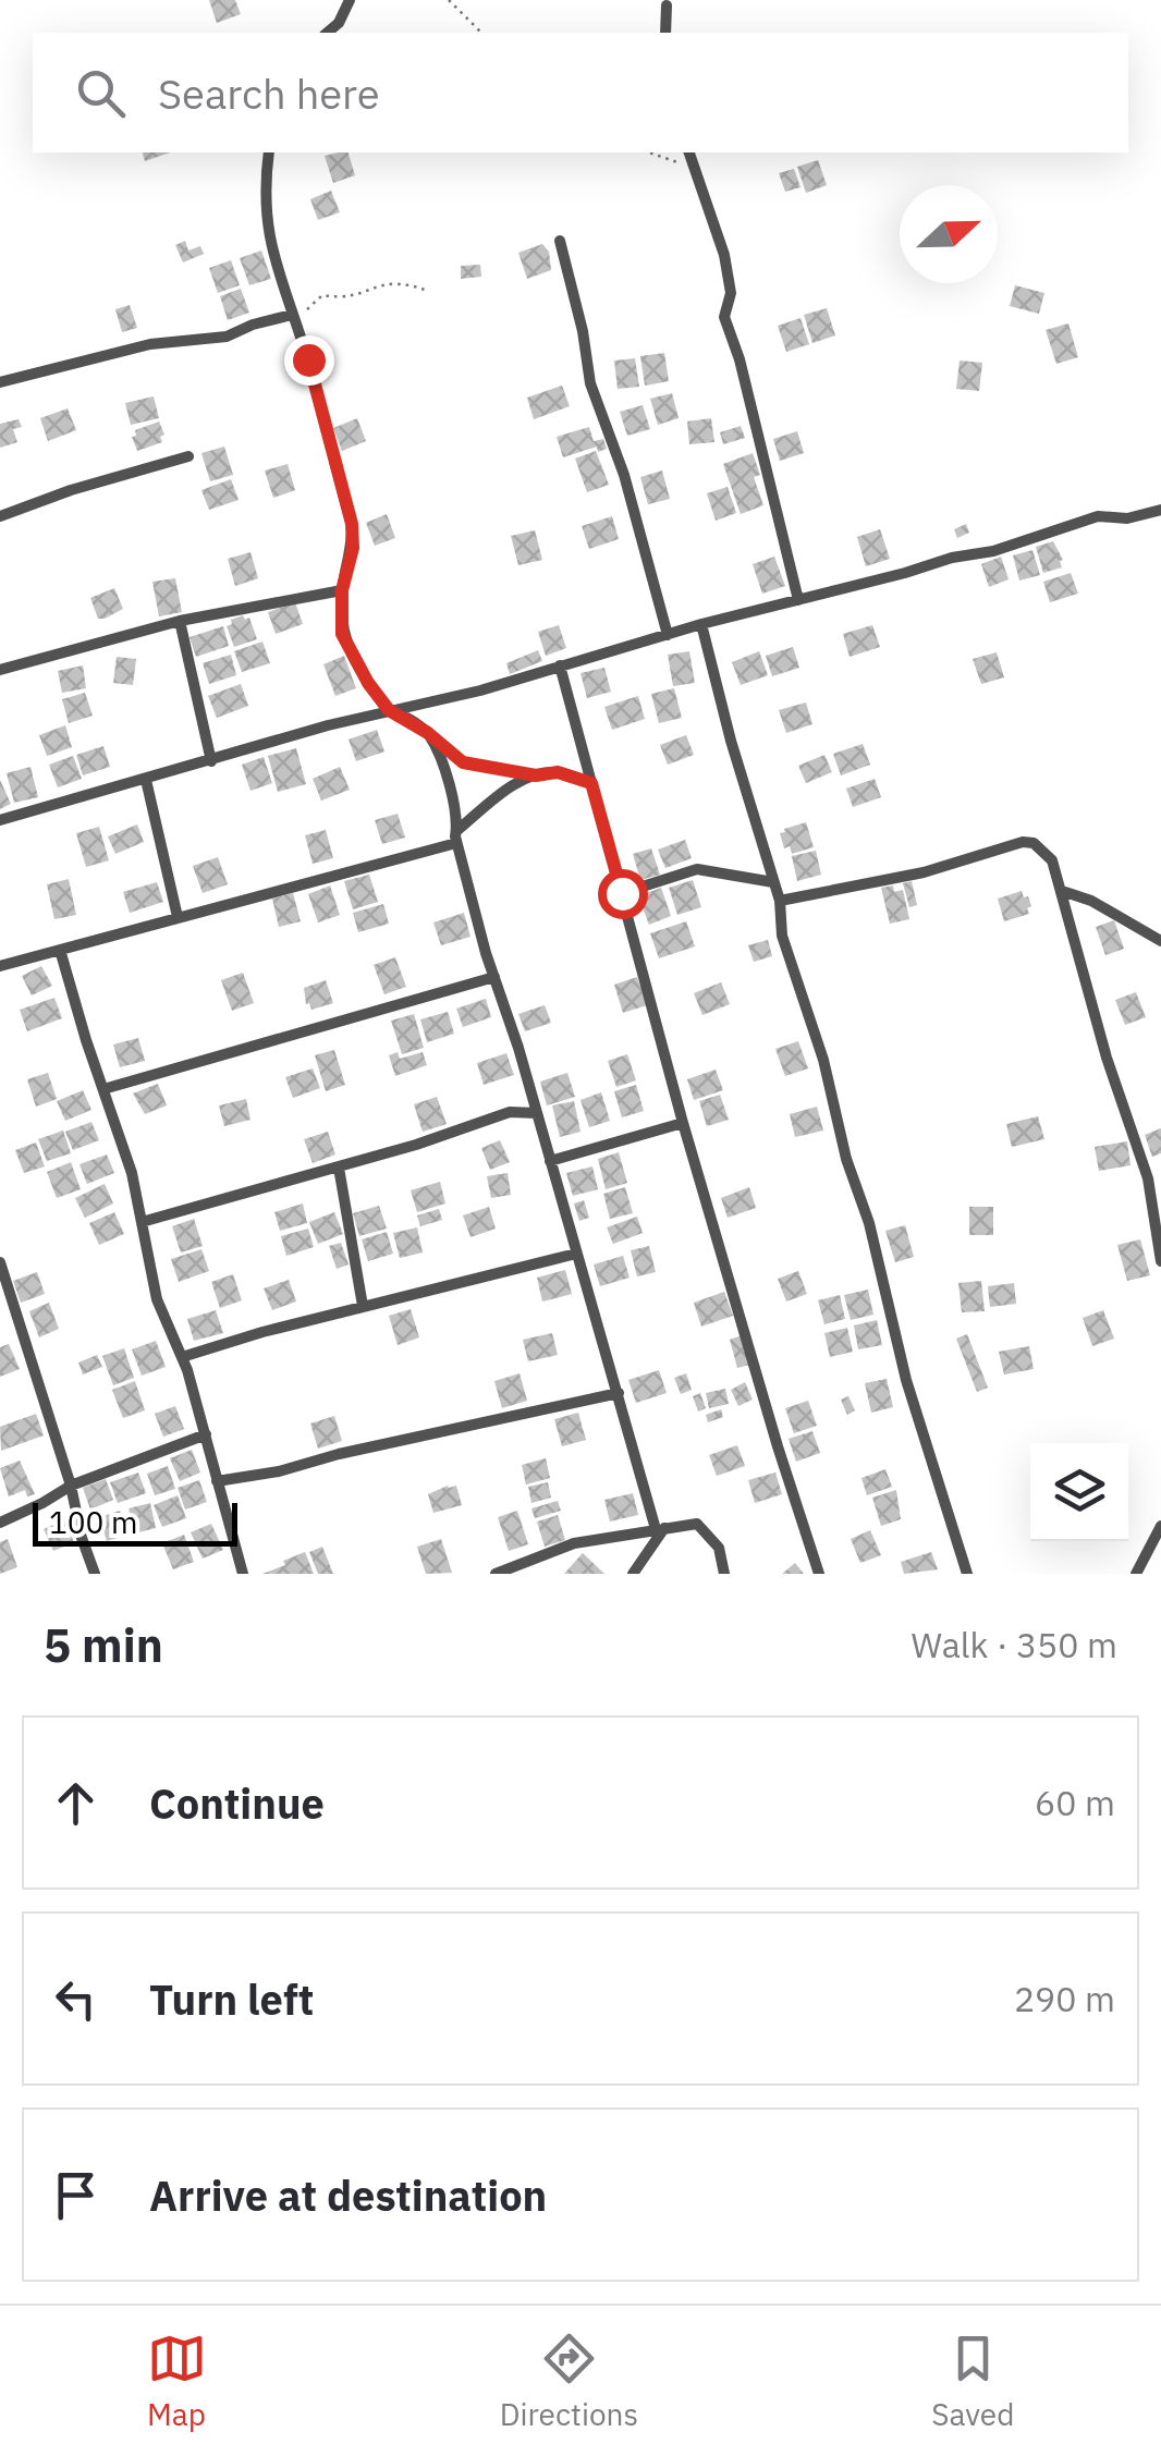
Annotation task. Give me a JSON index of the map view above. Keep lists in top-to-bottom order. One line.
{"scale_bar":"100 m","north":"right","page":{"search":"Search here","scale":"100 m","heading":["5 min","Walk · 350 m"],"list":[["Continue","60 m"],["Turn left","290 m"],"Arrive at destination"],"nav":["Map","Directions","Saved"]}}
